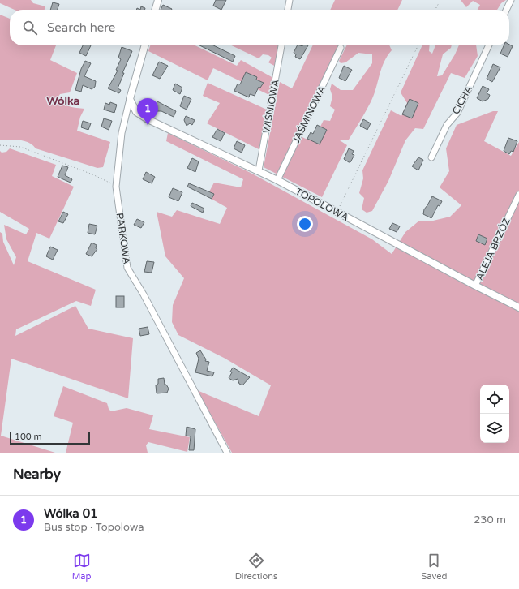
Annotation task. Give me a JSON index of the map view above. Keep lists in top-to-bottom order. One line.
{"streets":{"street":["CICHA","WIŚNIOWA","JAŚMINOWA","TOPOLOWA","PARKOWA","ALEJA BRZÓZ"]},"crossings":[["WIŚNIOWA","TOPOLOWA"],["JAŚMINOWA","TOPOLOWA"],["TOPOLOWA","PARKOWA"],["TOPOLOWA","ALEJA BRZÓZ"]],"districts":["Wólka"],"scale_bar":"100 m","page":{"search":"Search here","pins":"1","scale":"100 m","heading":"Nearby","list":[{"mark":"1","name":"Wólka 01","note":"Bus stop · Topolowa","value":"230 m"}],"nav":["Map","Directions","Saved"]}}
